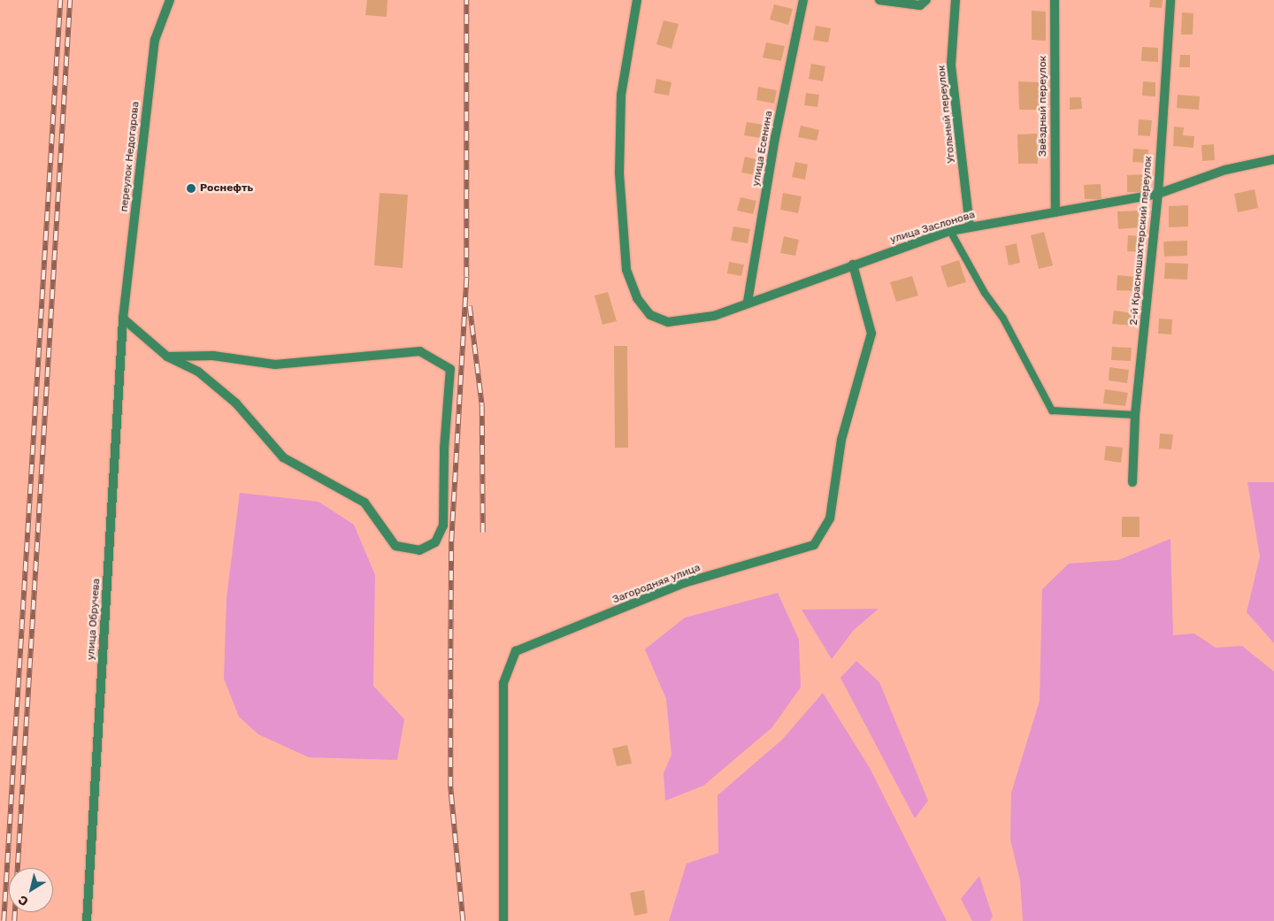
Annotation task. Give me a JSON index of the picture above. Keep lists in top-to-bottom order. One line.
{"streets":{"street":["Звёздный переулок","Угольный переулок","улица Есенина","переулок Недогарова","улица Заслонова","2-й Красношахтерский переулок","Загородняя улица","улица Обручева"]},"crossings":[["Звёздный переулок","улица Заслонова"],["Угольный переулок","улица Заслонова"],["улица Есенина","улица Заслонова"],["переулок Недогарова","улица Обручева"],["улица Заслонова","2-й Красношахтерский переулок"],["улица Заслонова","Загородняя улица"]],"places":["Роснефть"],"north":"bottom left"}
